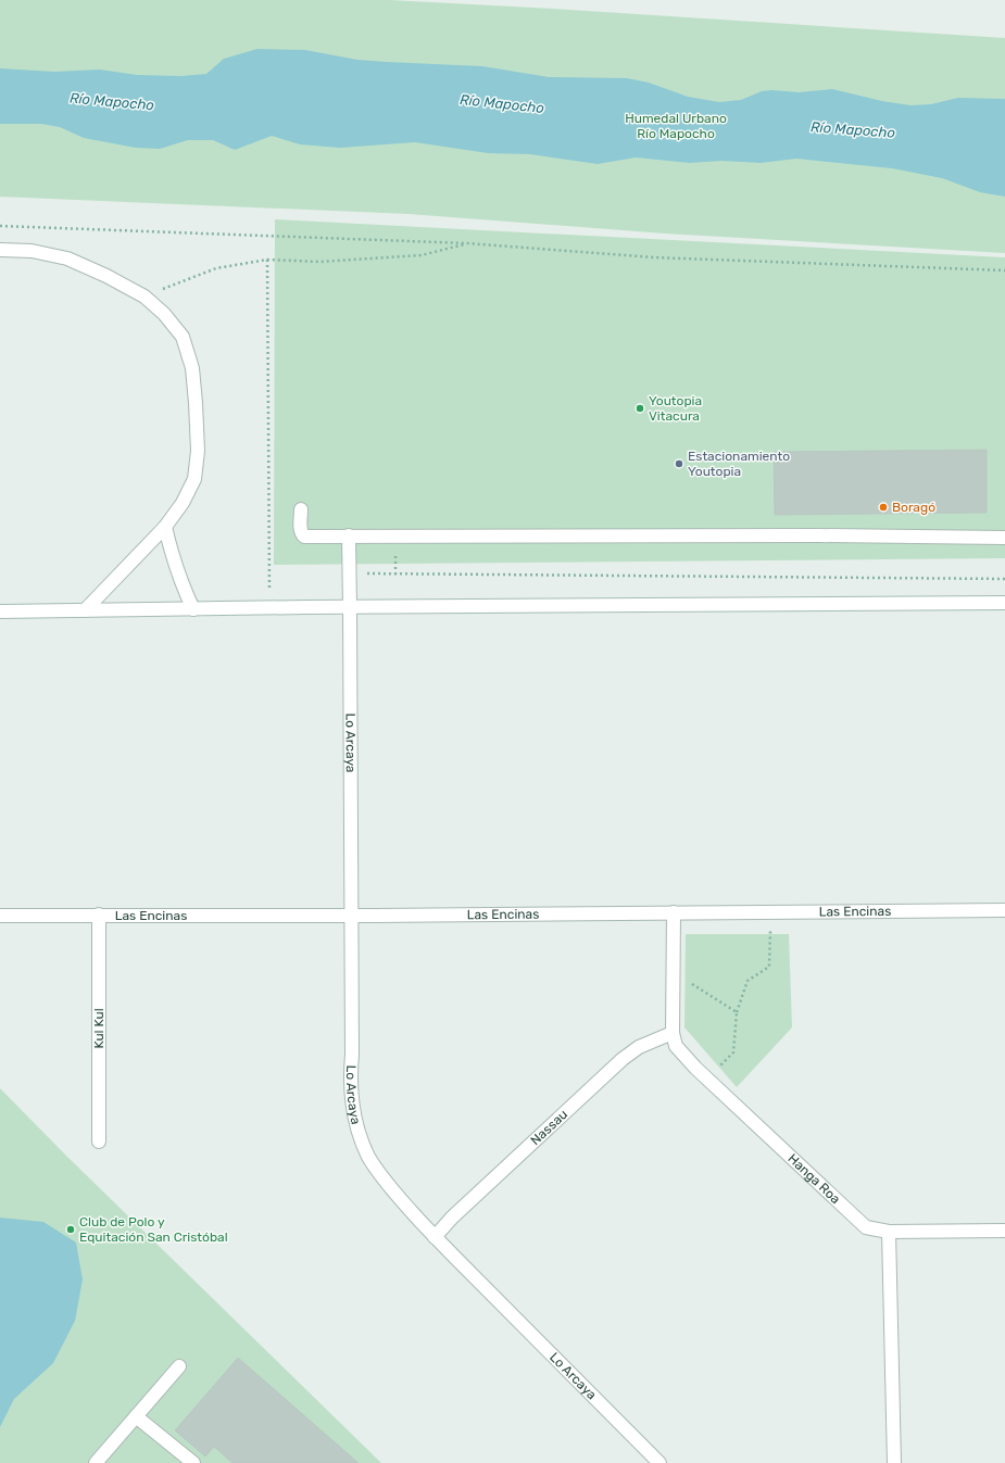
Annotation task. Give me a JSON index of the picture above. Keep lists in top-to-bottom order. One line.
{"streets":{"street":["Lo Arcaya","Las Encinas","Kul Kul","Nassau","Hanga Roa"]},"crossings":[["Lo Arcaya","Las Encinas"],["Lo Arcaya","Nassau"],["Las Encinas","Kul Kul"],["Las Encinas","Hanga Roa"],["Nassau","Hanga Roa"]],"water":["Río Mapocho"],"parks":["Humedal Urbano Río Mapocho"],"places":["Youtopia Vitacura","Estacionamiento Youtopia","Boragó","Club de Polo y Equitación San Cristóbal"]}
